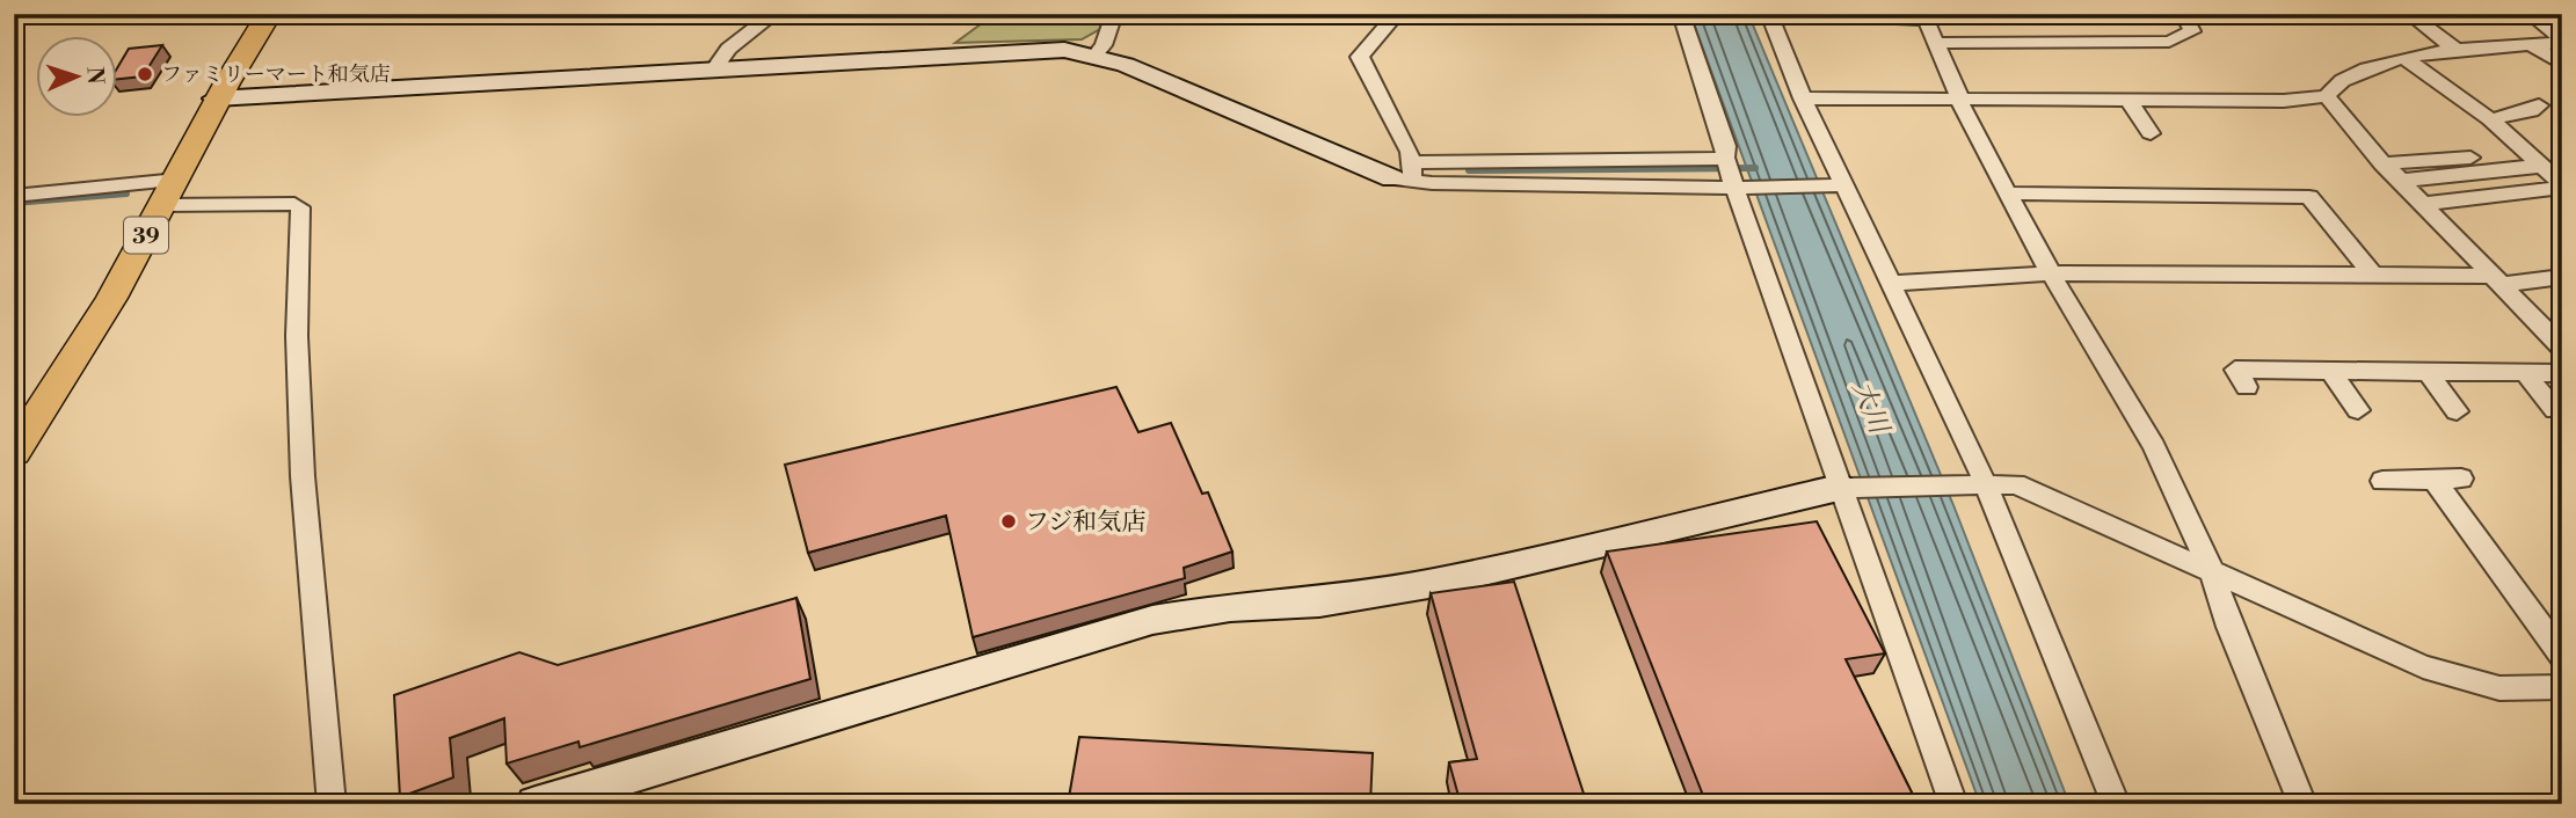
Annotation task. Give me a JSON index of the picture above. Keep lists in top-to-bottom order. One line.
{"streets":{"main road":["39"]},"water":["大川"],"places":["ファミリーマート和気店","フジ和気店"],"north":"right"}
